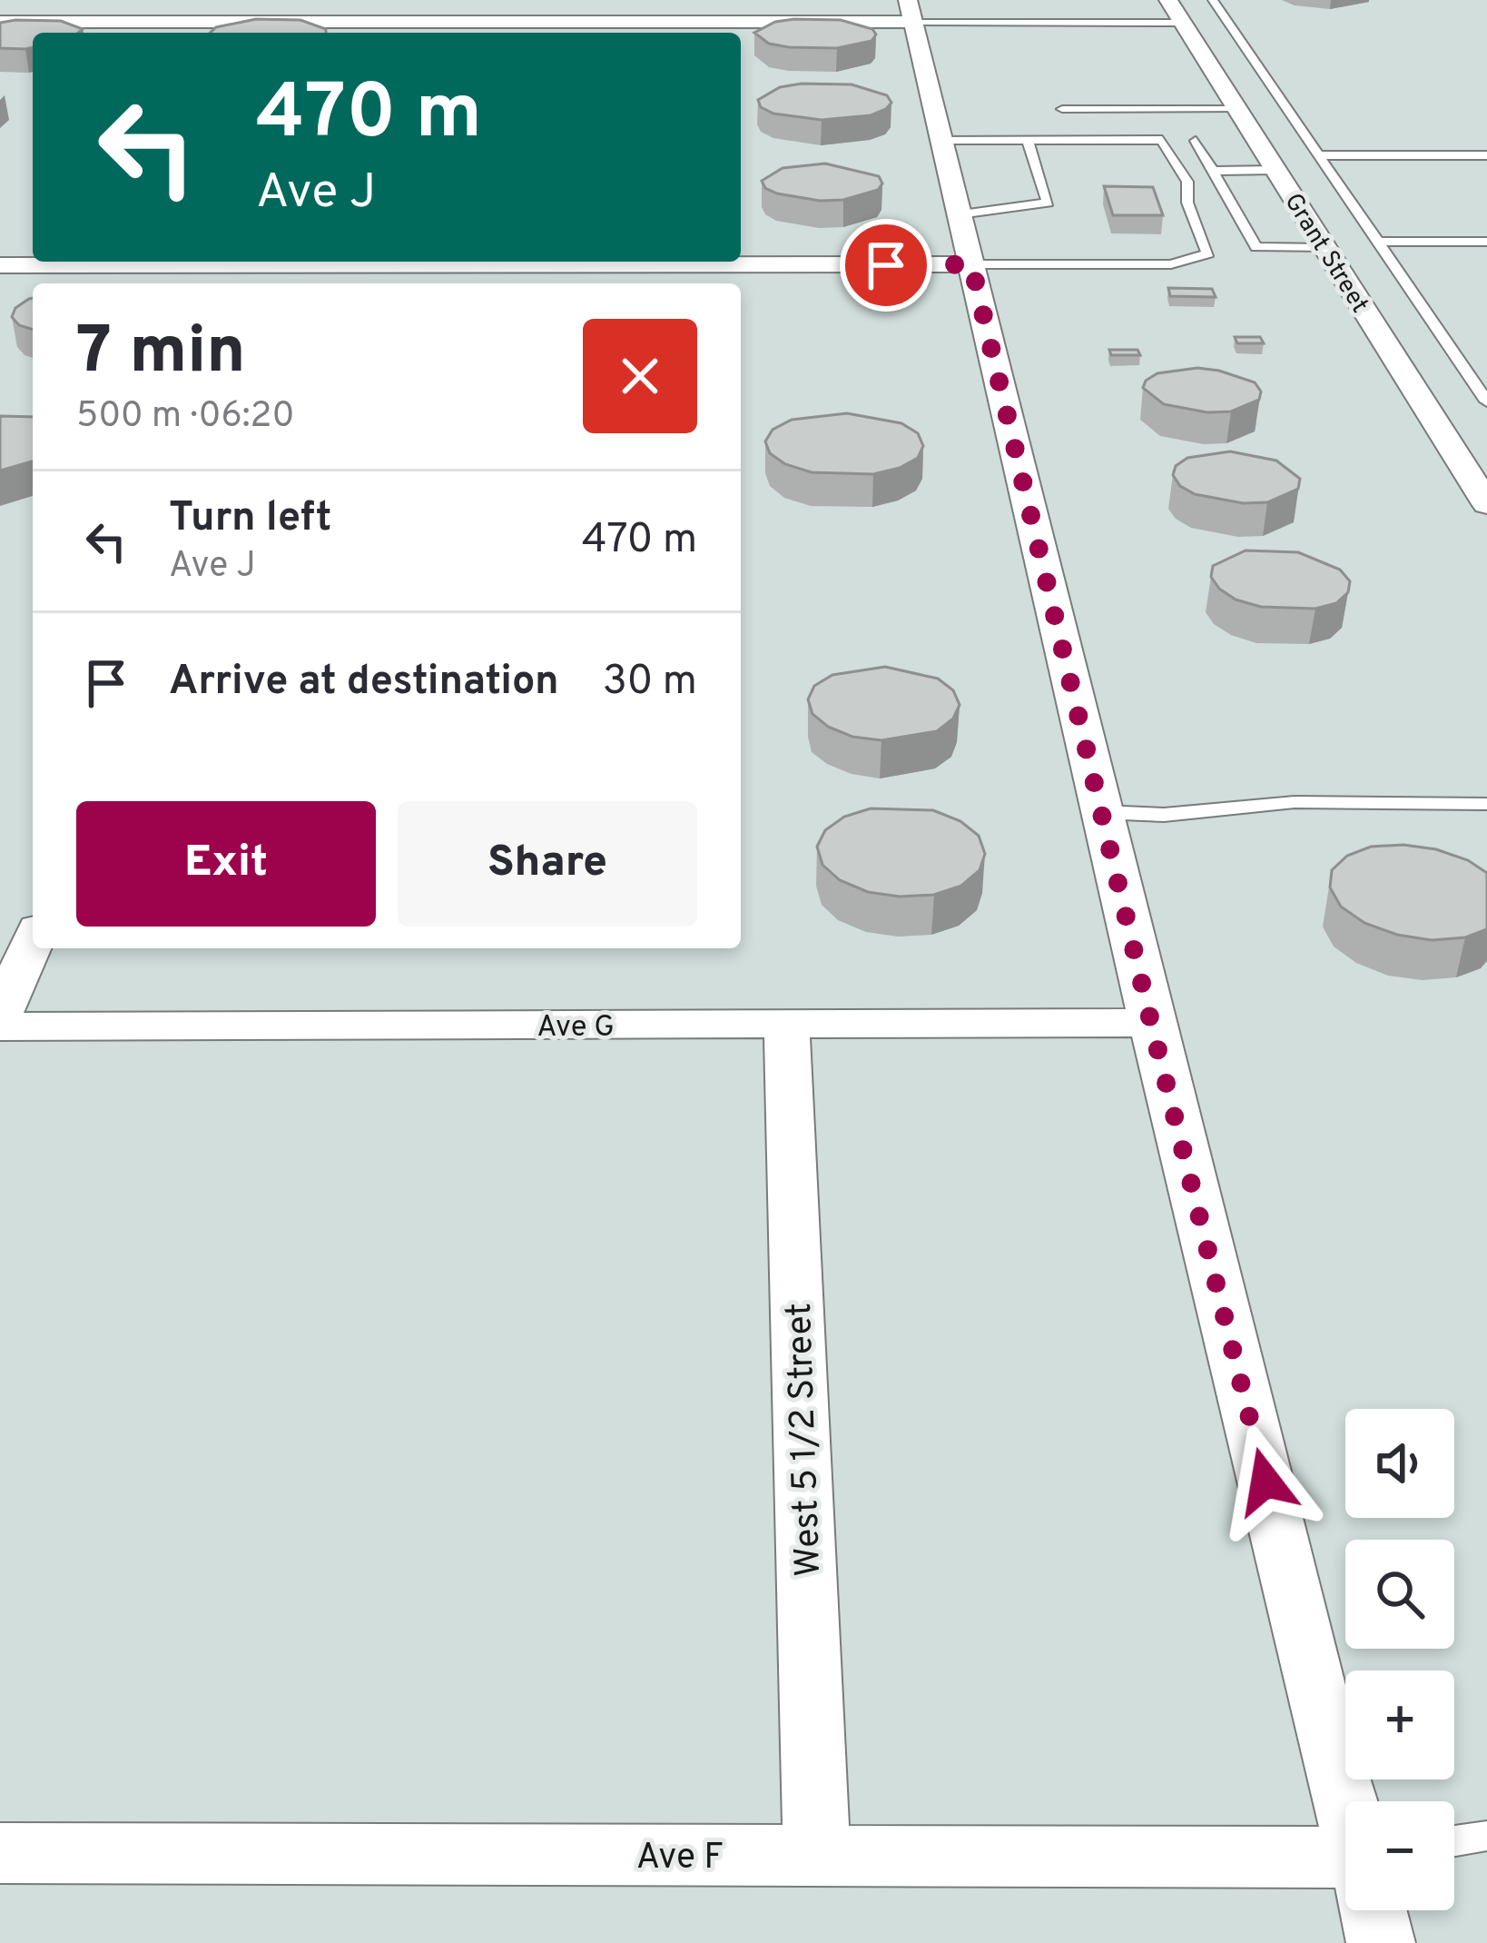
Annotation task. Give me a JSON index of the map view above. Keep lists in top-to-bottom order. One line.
{"streets":{"street":["Grant Street","Ave G","West 5 1/2 Street","Ave F"]},"crossings":[["Ave G","West 5 1/2 Street"],["West 5 1/2 Street","Ave F"]],"page":{"turn":["470 m","Ave J"],"heading":["7 min","500 m · 06:20"],"list":[{"name":"Turn left","note":"Ave J","value":"470 m"},{"name":"Arrive at destination","value":"30 m"}],"buttons":["Exit","Share"],"map_buttons":["+","−"]}}
